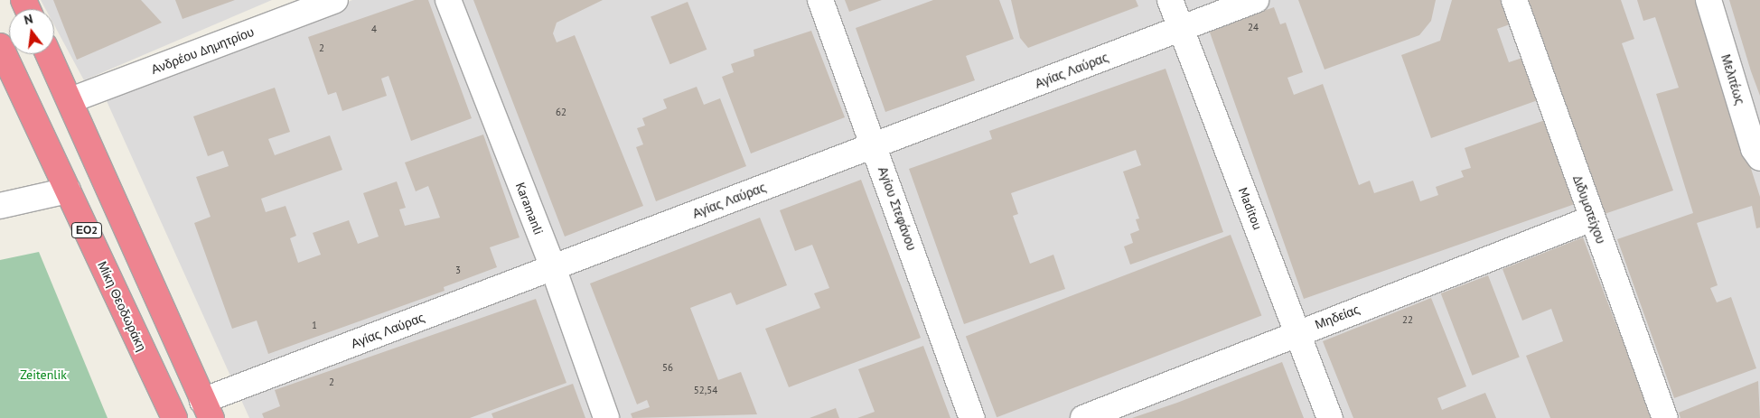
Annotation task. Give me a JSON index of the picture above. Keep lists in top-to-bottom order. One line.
{"streets":{"highway":["ΕΟ2","Μίκη Θεοδωράκη"],"street":["Ανδρέου Δημητρίου","Αγίας Λαύρας","Μελιτέως","Karamanli","Αγίου Στεφάνου","Maditou","Διδυμοτείχου","Μηδείας"]},"crossings":[["Αγίας Λαύρας","Karamanli"],["Αγίας Λαύρας","Αγίου Στεφάνου"],["Αγίας Λαύρας","Maditou"],["Maditou","Μηδείας"],["Διδυμοτείχου","Μηδείας"]],"parks":["Zeitenlik"],"house_numbers":["24","4","2","62","3","22","1","56","2","52,54"],"north":"top"}
